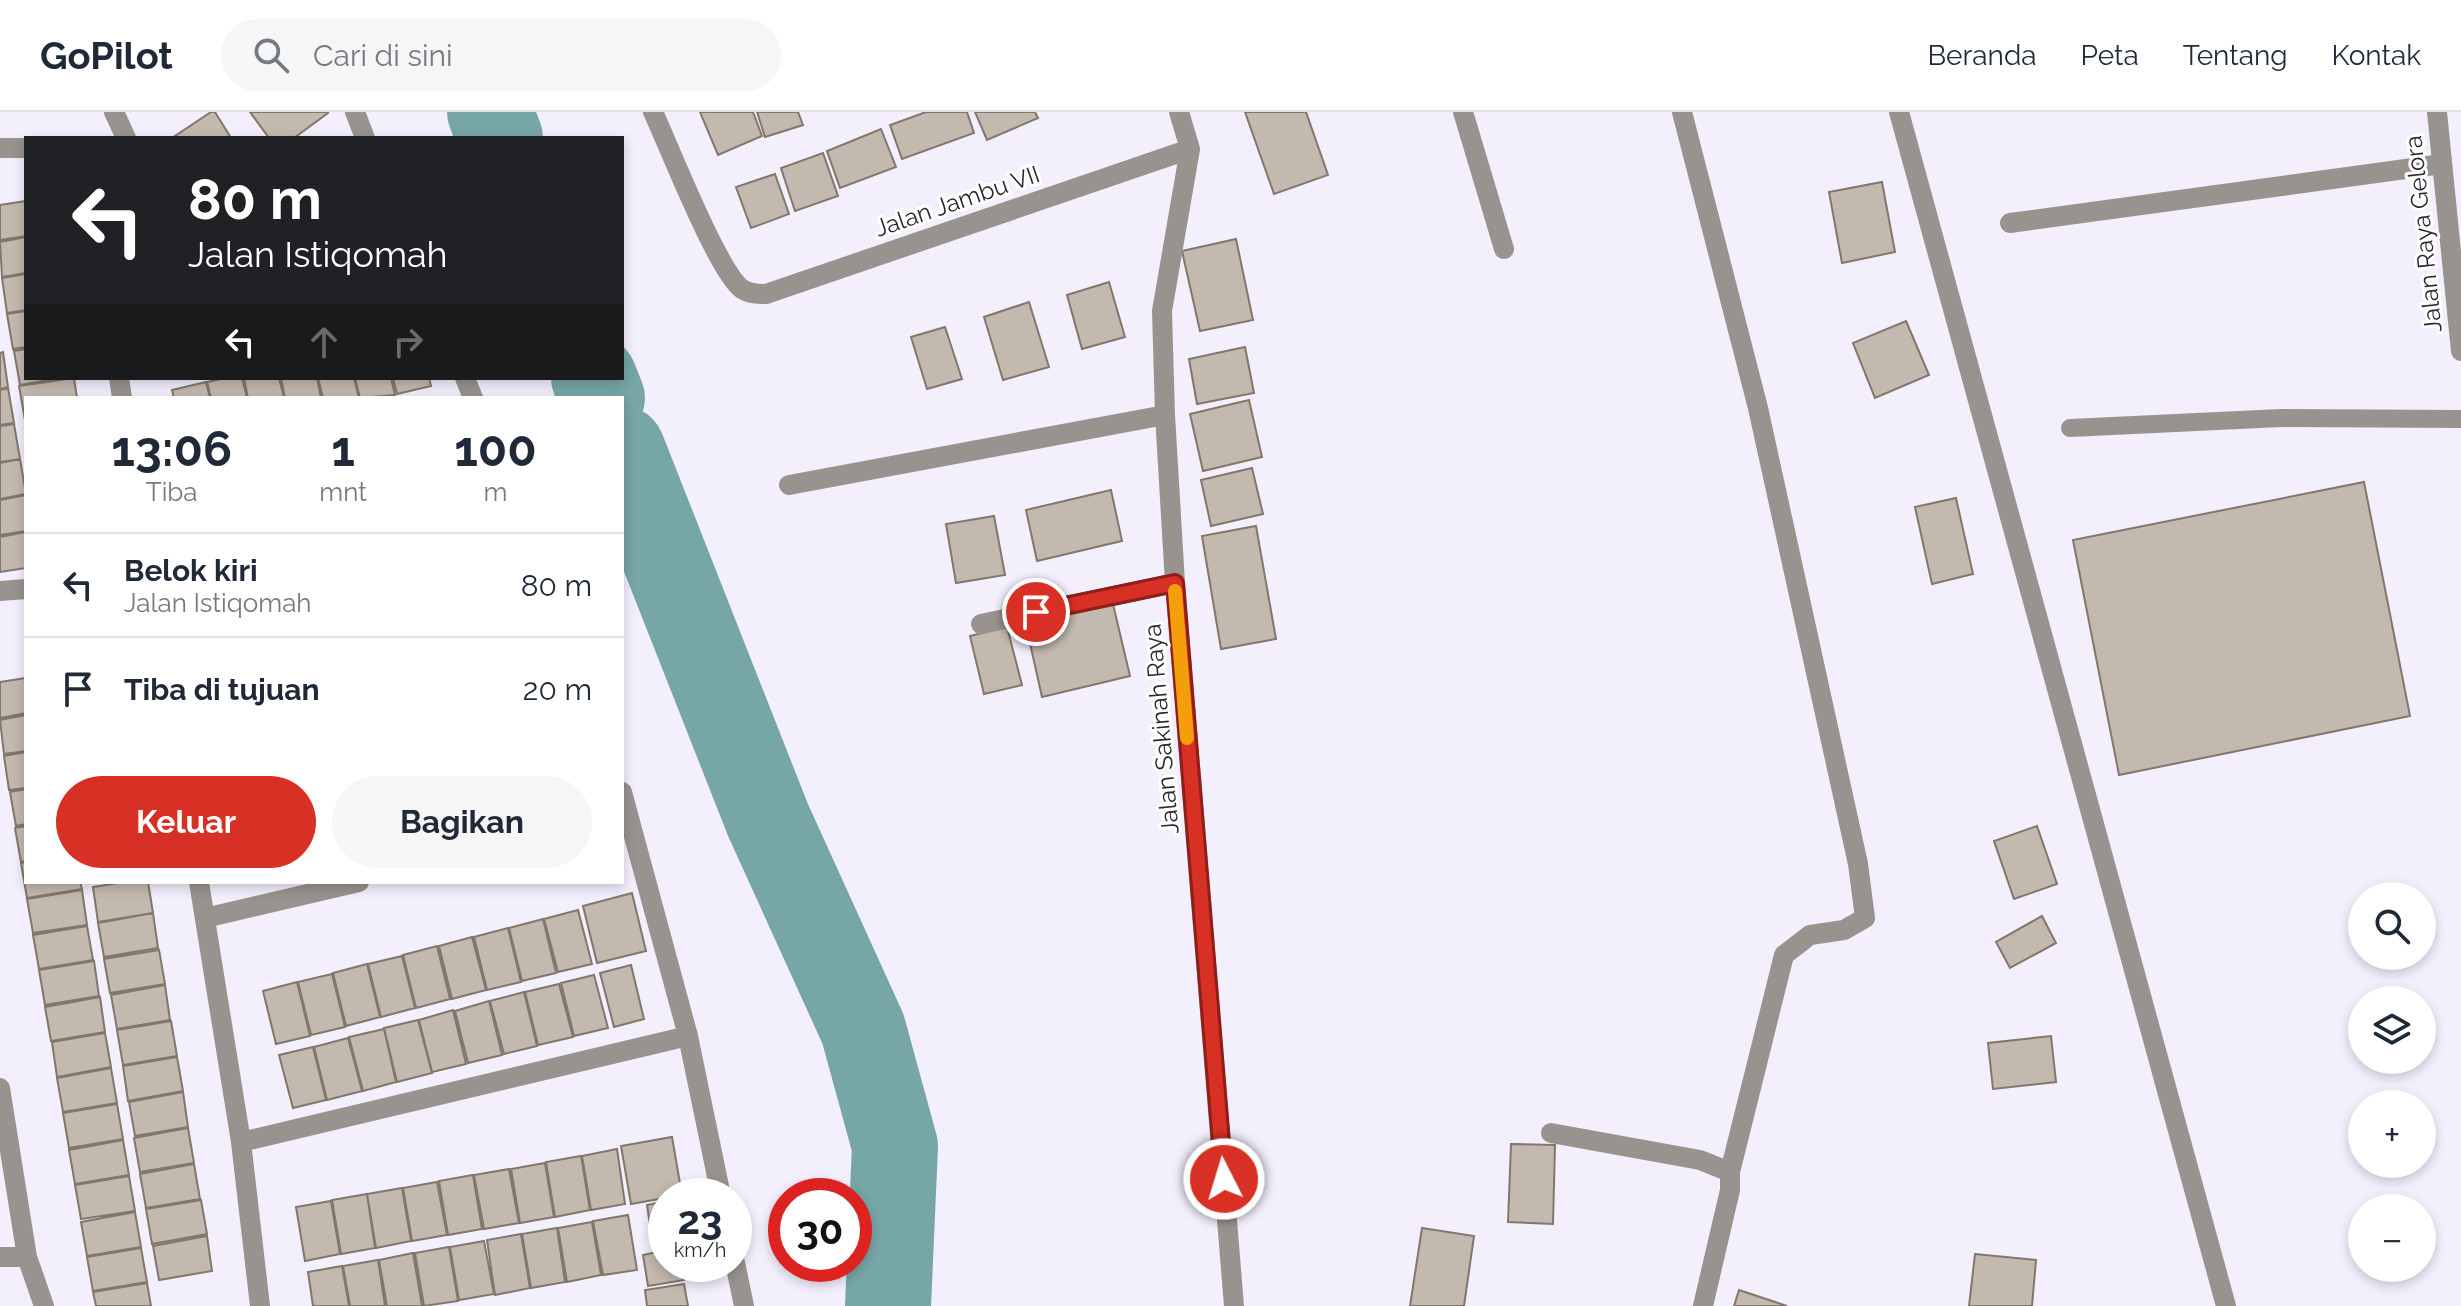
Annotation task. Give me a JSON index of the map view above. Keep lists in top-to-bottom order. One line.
{"streets":{"street":["Jalan Jambu VII","Jalan Raya Gelora","Jalan Sakinah Raya"]},"crossings":[["Jalan Jambu VII","Jalan Sakinah Raya"]],"page":{"header":"GoPilot","search":"Cari di sini","nav":["Beranda","Peta","Tentang","Kontak"],"turn":["80 m","Jalan Istiqomah"],"eta":["13:06","Tiba","1","mnt","100","m"],"list":[{"name":"Belok kiri","note":"Jalan Istiqomah","value":"80 m"},{"name":"Tiba di tujuan","value":"20 m"}],"buttons":["Keluar","Bagikan"],"map_buttons":["+","−"],"speed":"23 km/h","limit":"30"}}
